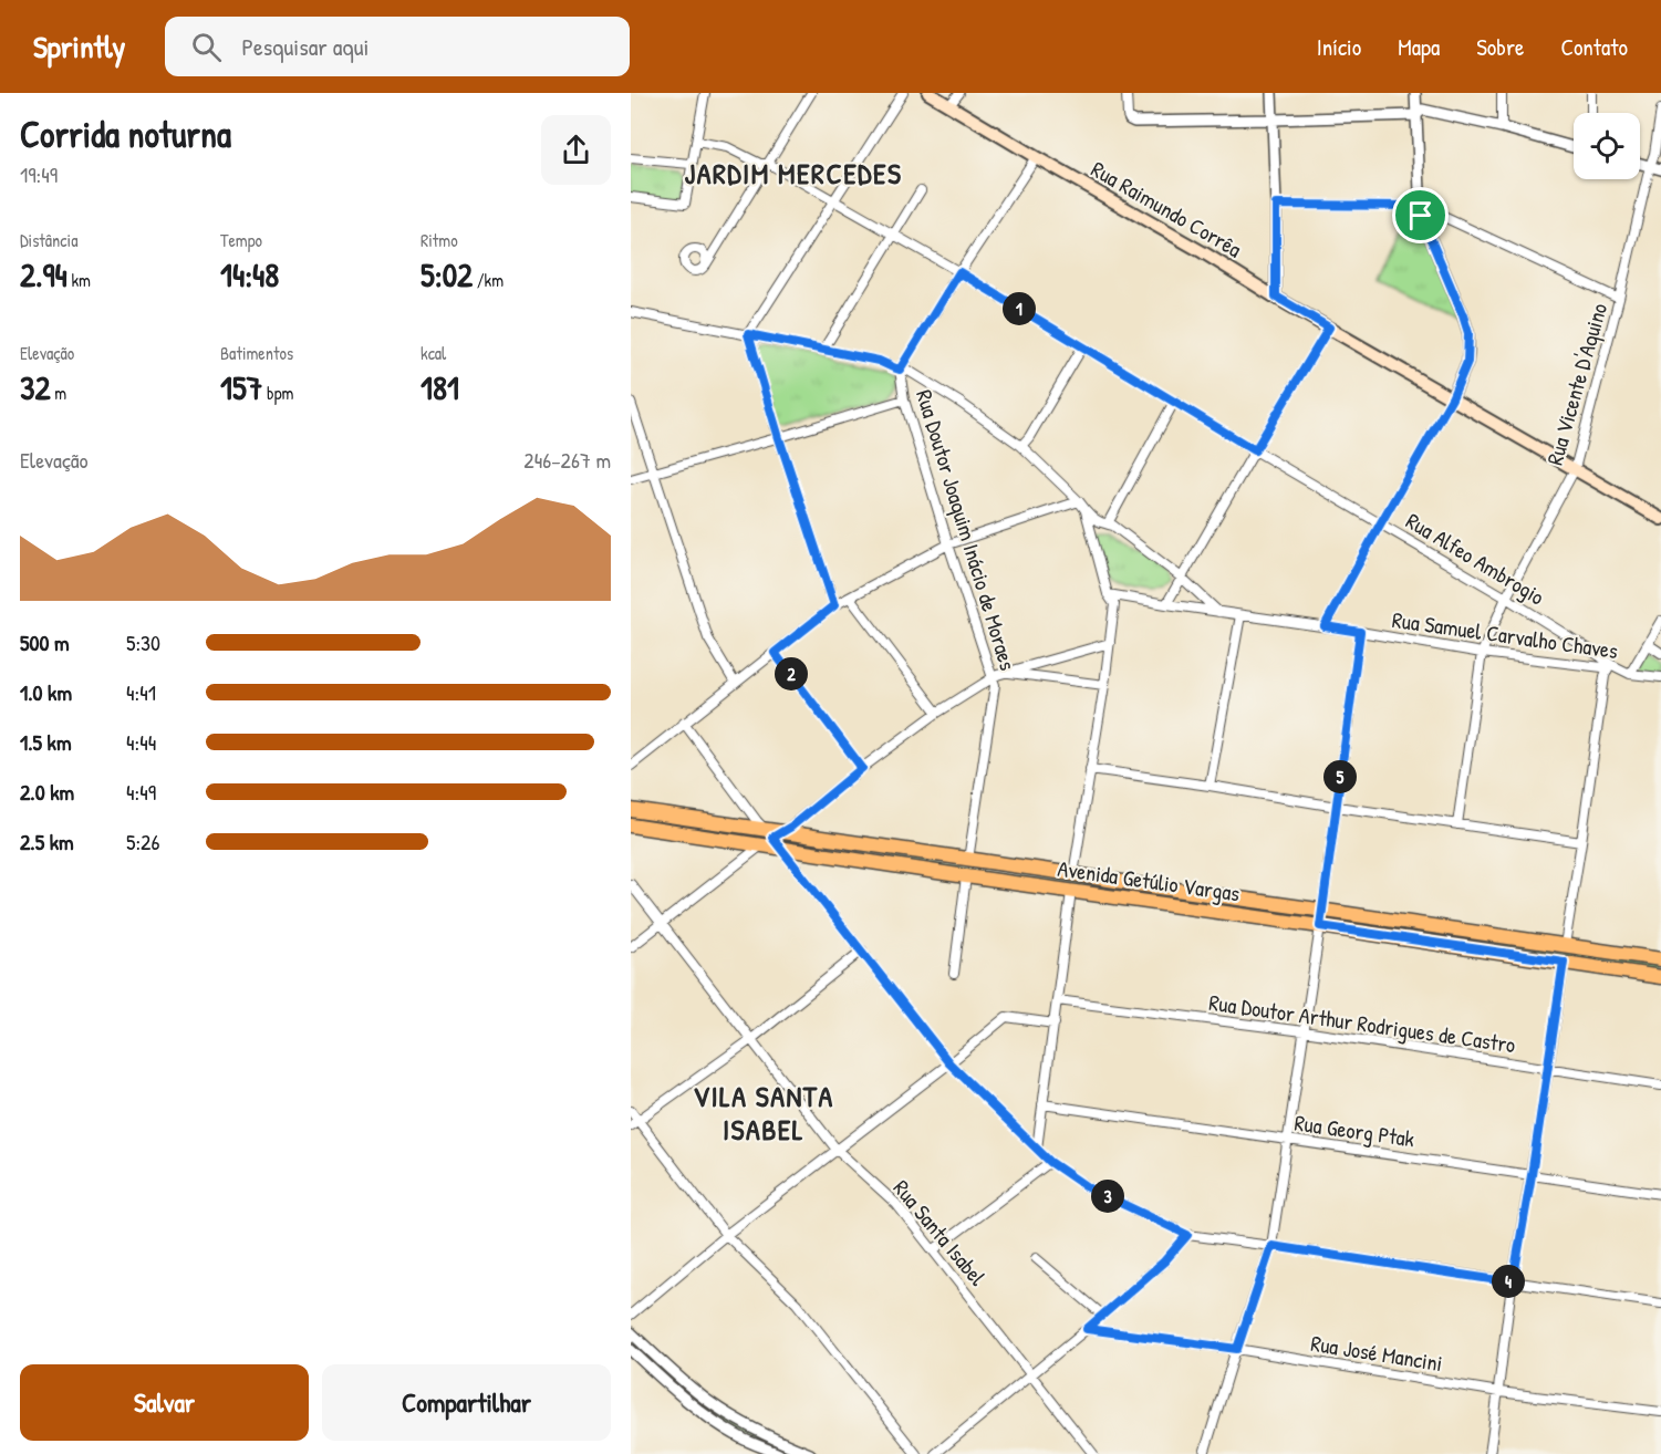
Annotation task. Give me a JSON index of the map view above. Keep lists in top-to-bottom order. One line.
{"streets":{"main road":["Rua Raimundo Corrêa","Avenida Getúlio Vargas"],"street":["Rua Vicente D'Aquino","Rua Doutor Joaquim Inácio de Moraes","Rua Alfeo Ambrogio","Rua Samuel Carvalho Chaves","Rua Doutor Arthur Rodrigues de Castro","Rua Georg Ptak","Rua Santa Isabel","Rua José Mancini"]},"crossings":[["Rua Raimundo Corrêa","Rua Vicente D'Aquino"],["Rua Vicente D'Aquino","Rua Alfeo Ambrogio"],["Rua Vicente D'Aquino","Rua Samuel Carvalho Chaves"],["Rua Doutor Joaquim Inácio de Moraes","Avenida Getúlio Vargas"],["Rua Alfeo Ambrogio","Rua Samuel Carvalho Chaves"]],"districts":["JARDIM MERCEDES","VILA SANTA ISABEL"],"page":{"header":"Sprintly","search":"Pesquisar aqui","nav":["Início","Mapa","Sobre","Contato"],"heading":["Corrida noturna","19:49"],"stats":[["Distância","2.94 km"],["Tempo","14:48"],["Ritmo","5:02 /km"],["Elevação","32 m"],["Batimentos","157 bpm"],["kcal","181"]],"pins":["1","2","5","3","4"],"chart":["Elevação","246–267 m"],"list":[{"name":"500 m","note":"5:30"},{"name":"1.0 km","note":"4:41"},{"name":"1.5 km","note":"4:44"},{"name":"2.0 km","note":"4:49"},{"name":"2.5 km","note":"5:26"}],"buttons":["Salvar","Compartilhar"]}}
